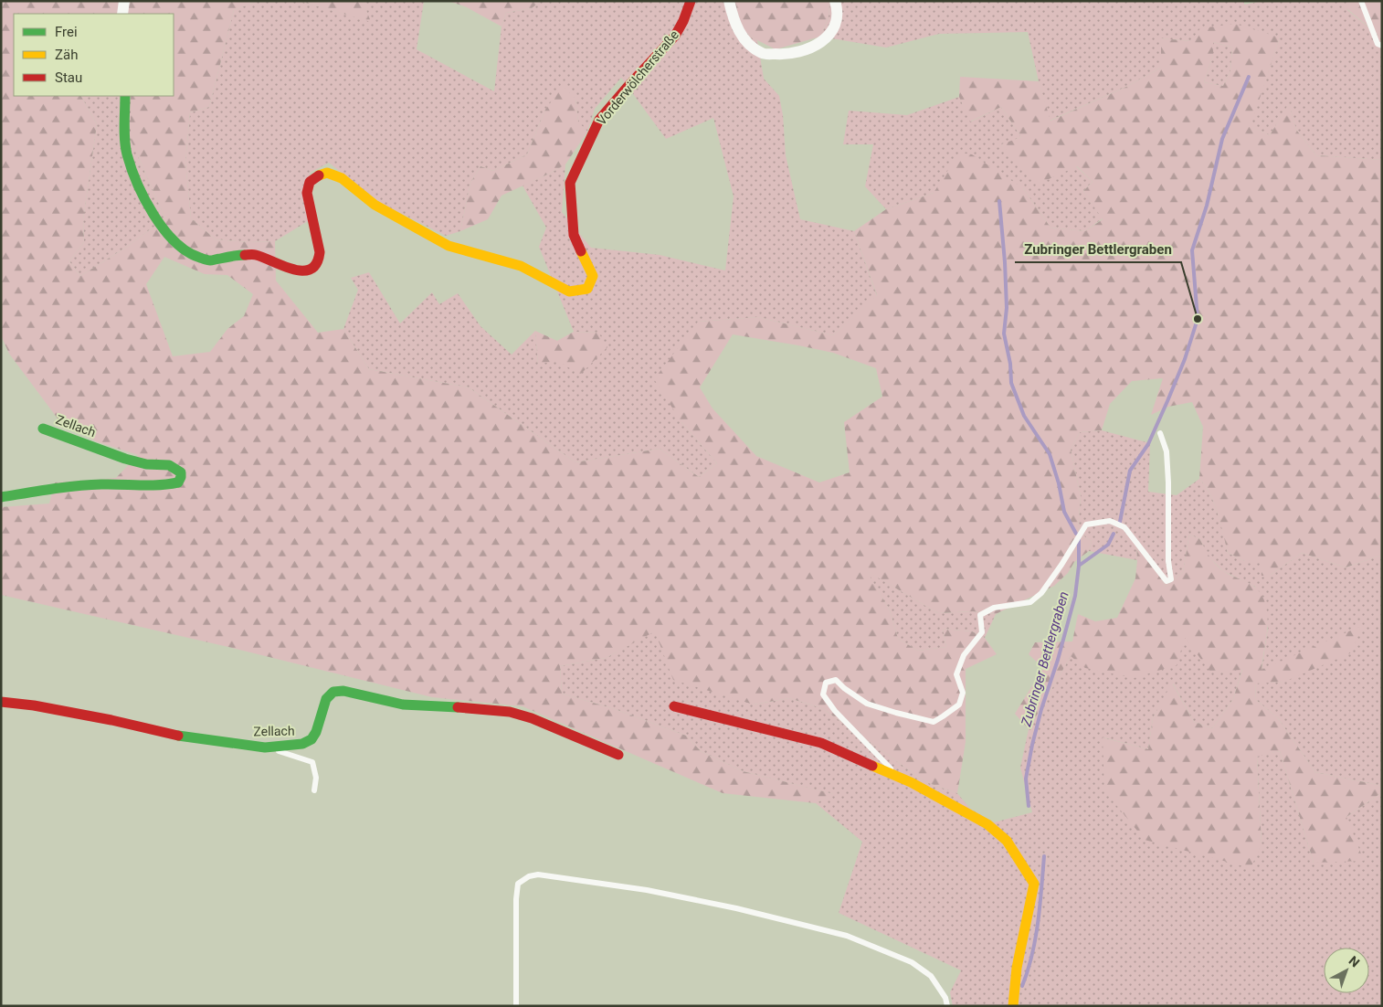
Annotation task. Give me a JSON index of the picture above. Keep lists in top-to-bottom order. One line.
{"streets":{"street":["Vorderwölcherstraße","Zellach"]},"water":["Zubringer Bettlergraben"],"places":["Zubringer Bettlergraben"],"legend":["Frei","Zäh","Stau"],"north":"top right"}
